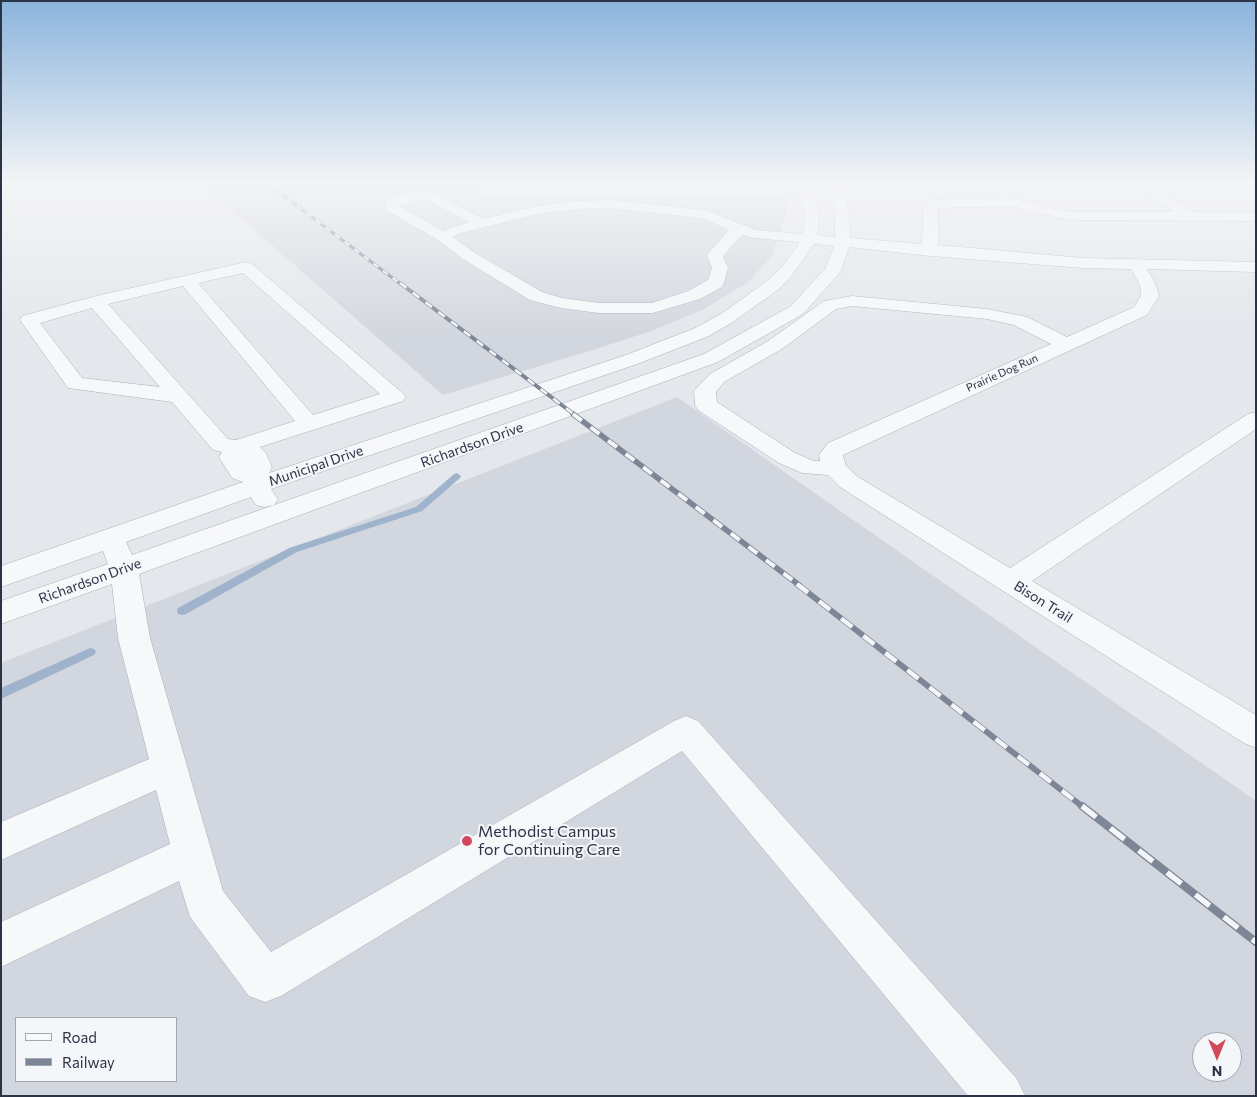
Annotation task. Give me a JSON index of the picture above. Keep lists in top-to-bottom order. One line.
{"streets":{"street":["Prairie Dog Run","Richardson Drive","Municipal Drive","Bison Trail"]},"crossings":[["Prairie Dog Run","Bison Trail"]],"places":["Methodist Campus for Continuing Care"],"legend":["Road","Railway"],"north":"bottom"}
